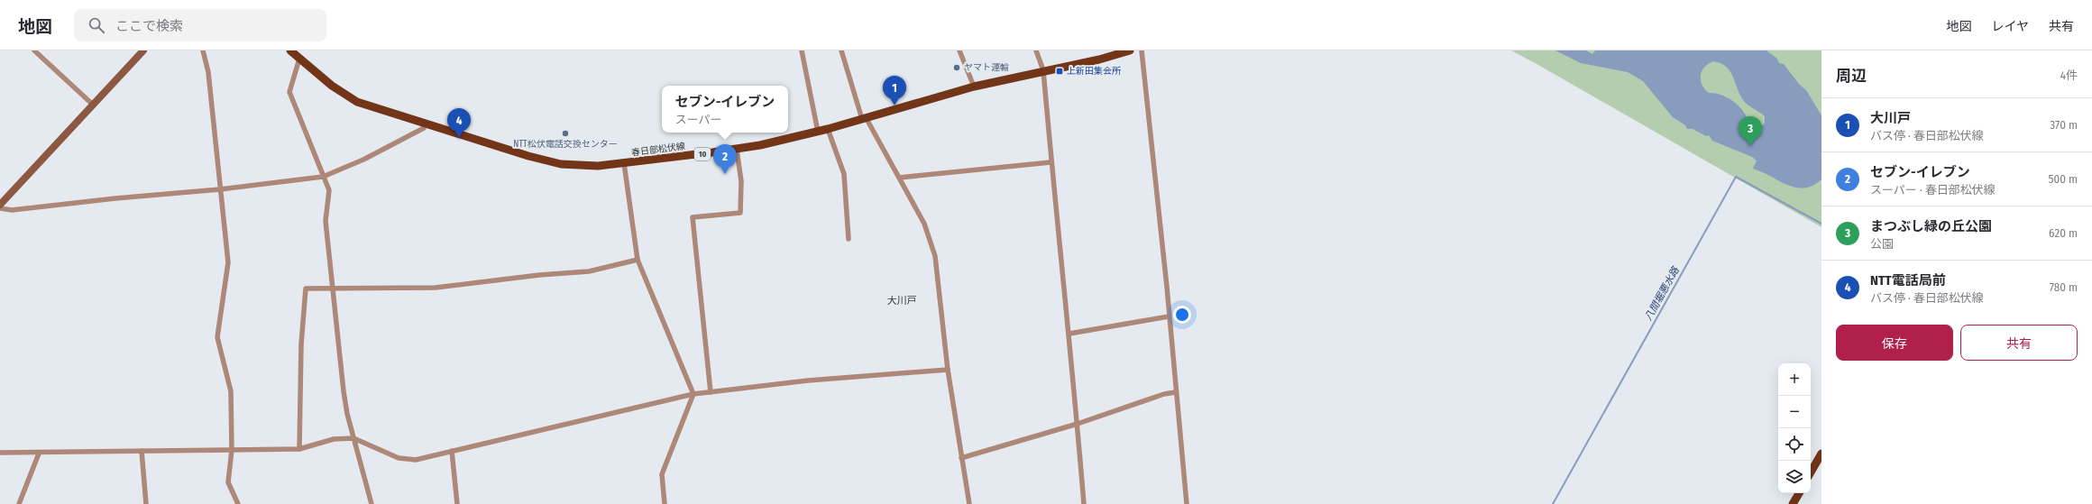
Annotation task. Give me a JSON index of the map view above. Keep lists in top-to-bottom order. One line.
{"streets":{"main road":["春日部松伏線","10"]},"districts":["大川戸"],"water":["八間堀悪水路"],"places":{"other":["ヤマト運輸","NTT松伏電話交換センター"],"transit":["上新田集会所"]},"page":{"header":"地図","search":"ここで検索","nav":["地図","レイヤ","共有"],"heading":["周辺","4件"],"pins":["1","4","3","2"],"popup":["セブン-イレブン","スーパー"],"list":[{"mark":"1","name":"大川戸","note":"バス停 · 春日部松伏線","value":"370 m"},{"mark":"2","name":"セブン-イレブン","note":"スーパー · 春日部松伏線","value":"500 m"},{"mark":"3","name":"まつぶし緑の丘公園","note":"公園","value":"620 m"},{"mark":"4","name":"NTT電話局前","note":"バス停 · 春日部松伏線","value":"780 m"}],"buttons":["保存","共有"],"map_buttons":["+","−"]}}
